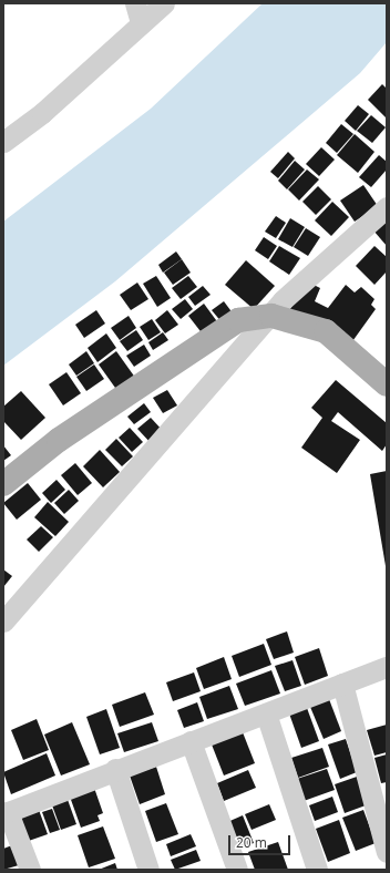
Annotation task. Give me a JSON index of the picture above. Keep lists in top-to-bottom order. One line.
{"scale_bar":"20 m"}
